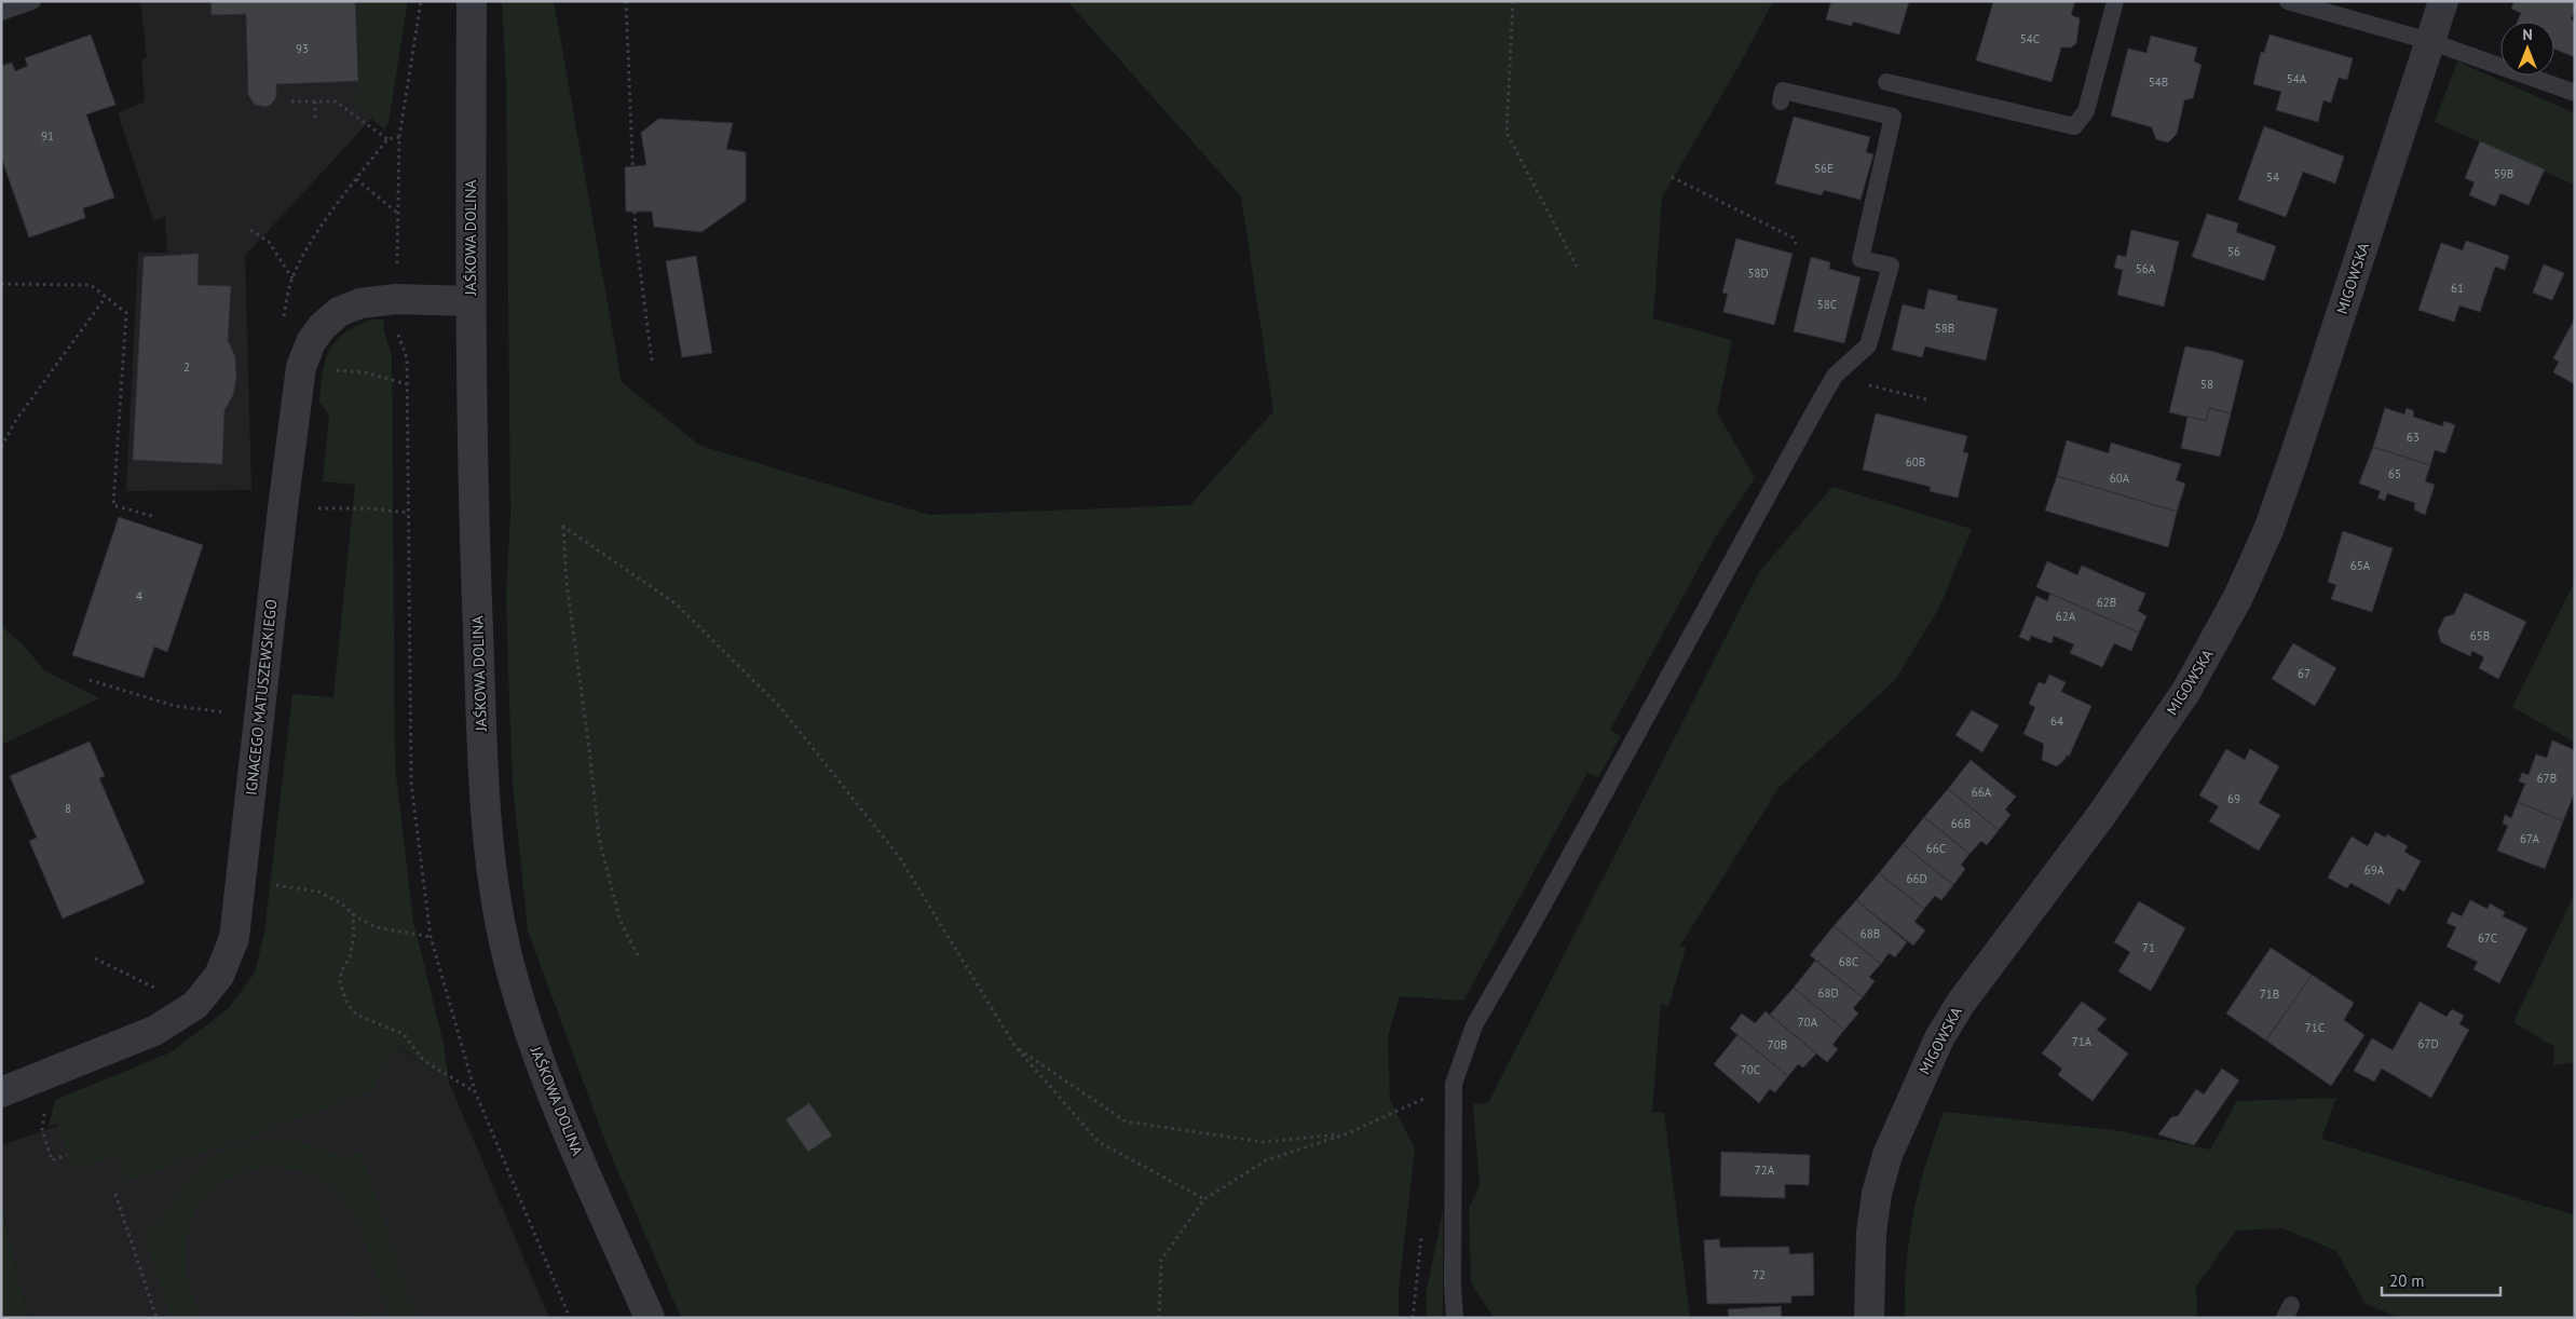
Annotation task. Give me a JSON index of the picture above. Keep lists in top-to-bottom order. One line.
{"streets":{"street":["JAŚKOWA DOLINA","MIGOWSKA","IGNACEGO MATUSZEWSKIEGO"]},"crossings":[["JAŚKOWA DOLINA","IGNACEGO MATUSZEWSKIEGO"]],"house_numbers":["54C","93","54A","54B","91","56E","59B","54","56","56A","58D","61","58C","58B","2","58","63","60B","65","60A","65A","4","62B","62A","65B","67","64","67B","66A","69","8","66B","67A","66C","69A","66D","68B","67C","71","68C","68D","71B","70A","71C","71A","67D","70B","70C","72A","72"],"scale_bar":"20 m","north":"top"}
